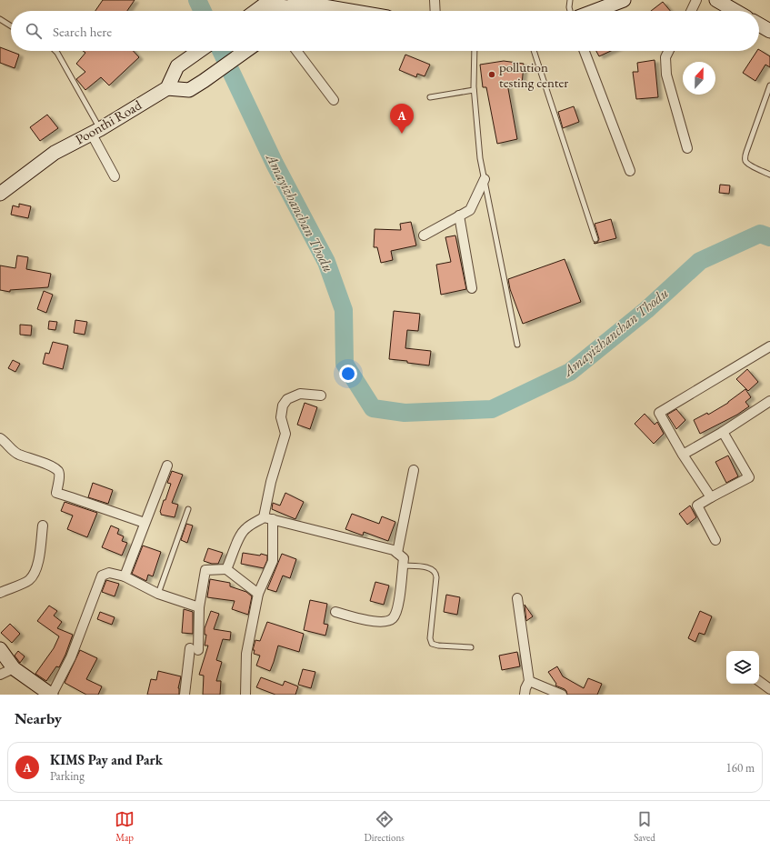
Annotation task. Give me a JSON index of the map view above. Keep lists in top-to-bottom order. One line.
{"streets":{"main road":["Poonthi Road"]},"water":["Amayizhanchan Thodu"],"places":["pollution testing center"],"north":"top","page":{"search":"Search here","pins":"A","heading":"Nearby","list":[{"mark":"A","name":"KIMS Pay and Park","note":"Parking","value":"160 m"}],"nav":["Map","Directions","Saved"]}}
